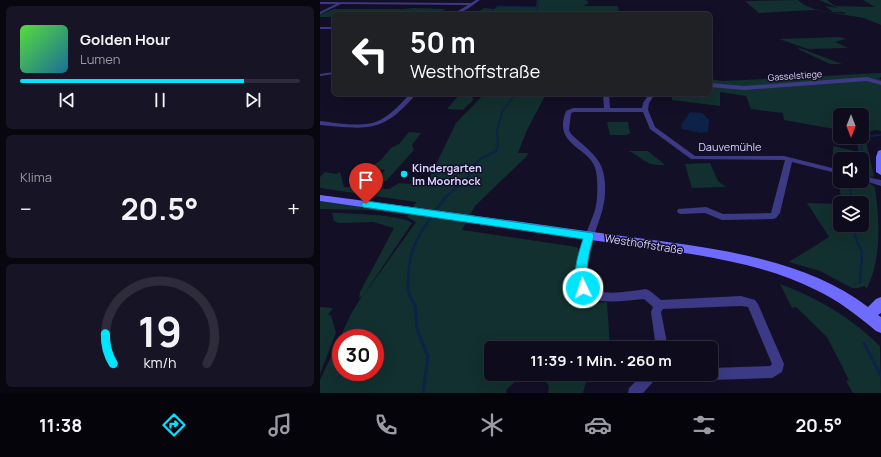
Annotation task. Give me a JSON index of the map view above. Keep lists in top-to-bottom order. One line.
{"streets":{"street":["Gasselstiege","Dauvemühle","Westhoffstraße"]},"places":["Kindergarten Im Moorhock"],"north":"bottom","page":{"turn":["50 m","Westhoffstraße"],"song":["Golden Hour","Lumen"],"tile":"Klima","heat":["−","20.5°","+"],"limit":"30","trip":"11:39 · 1 Min. · 260 m","tabs":["11:38","20.5°"],"gauge":["19","km/h"]}}
